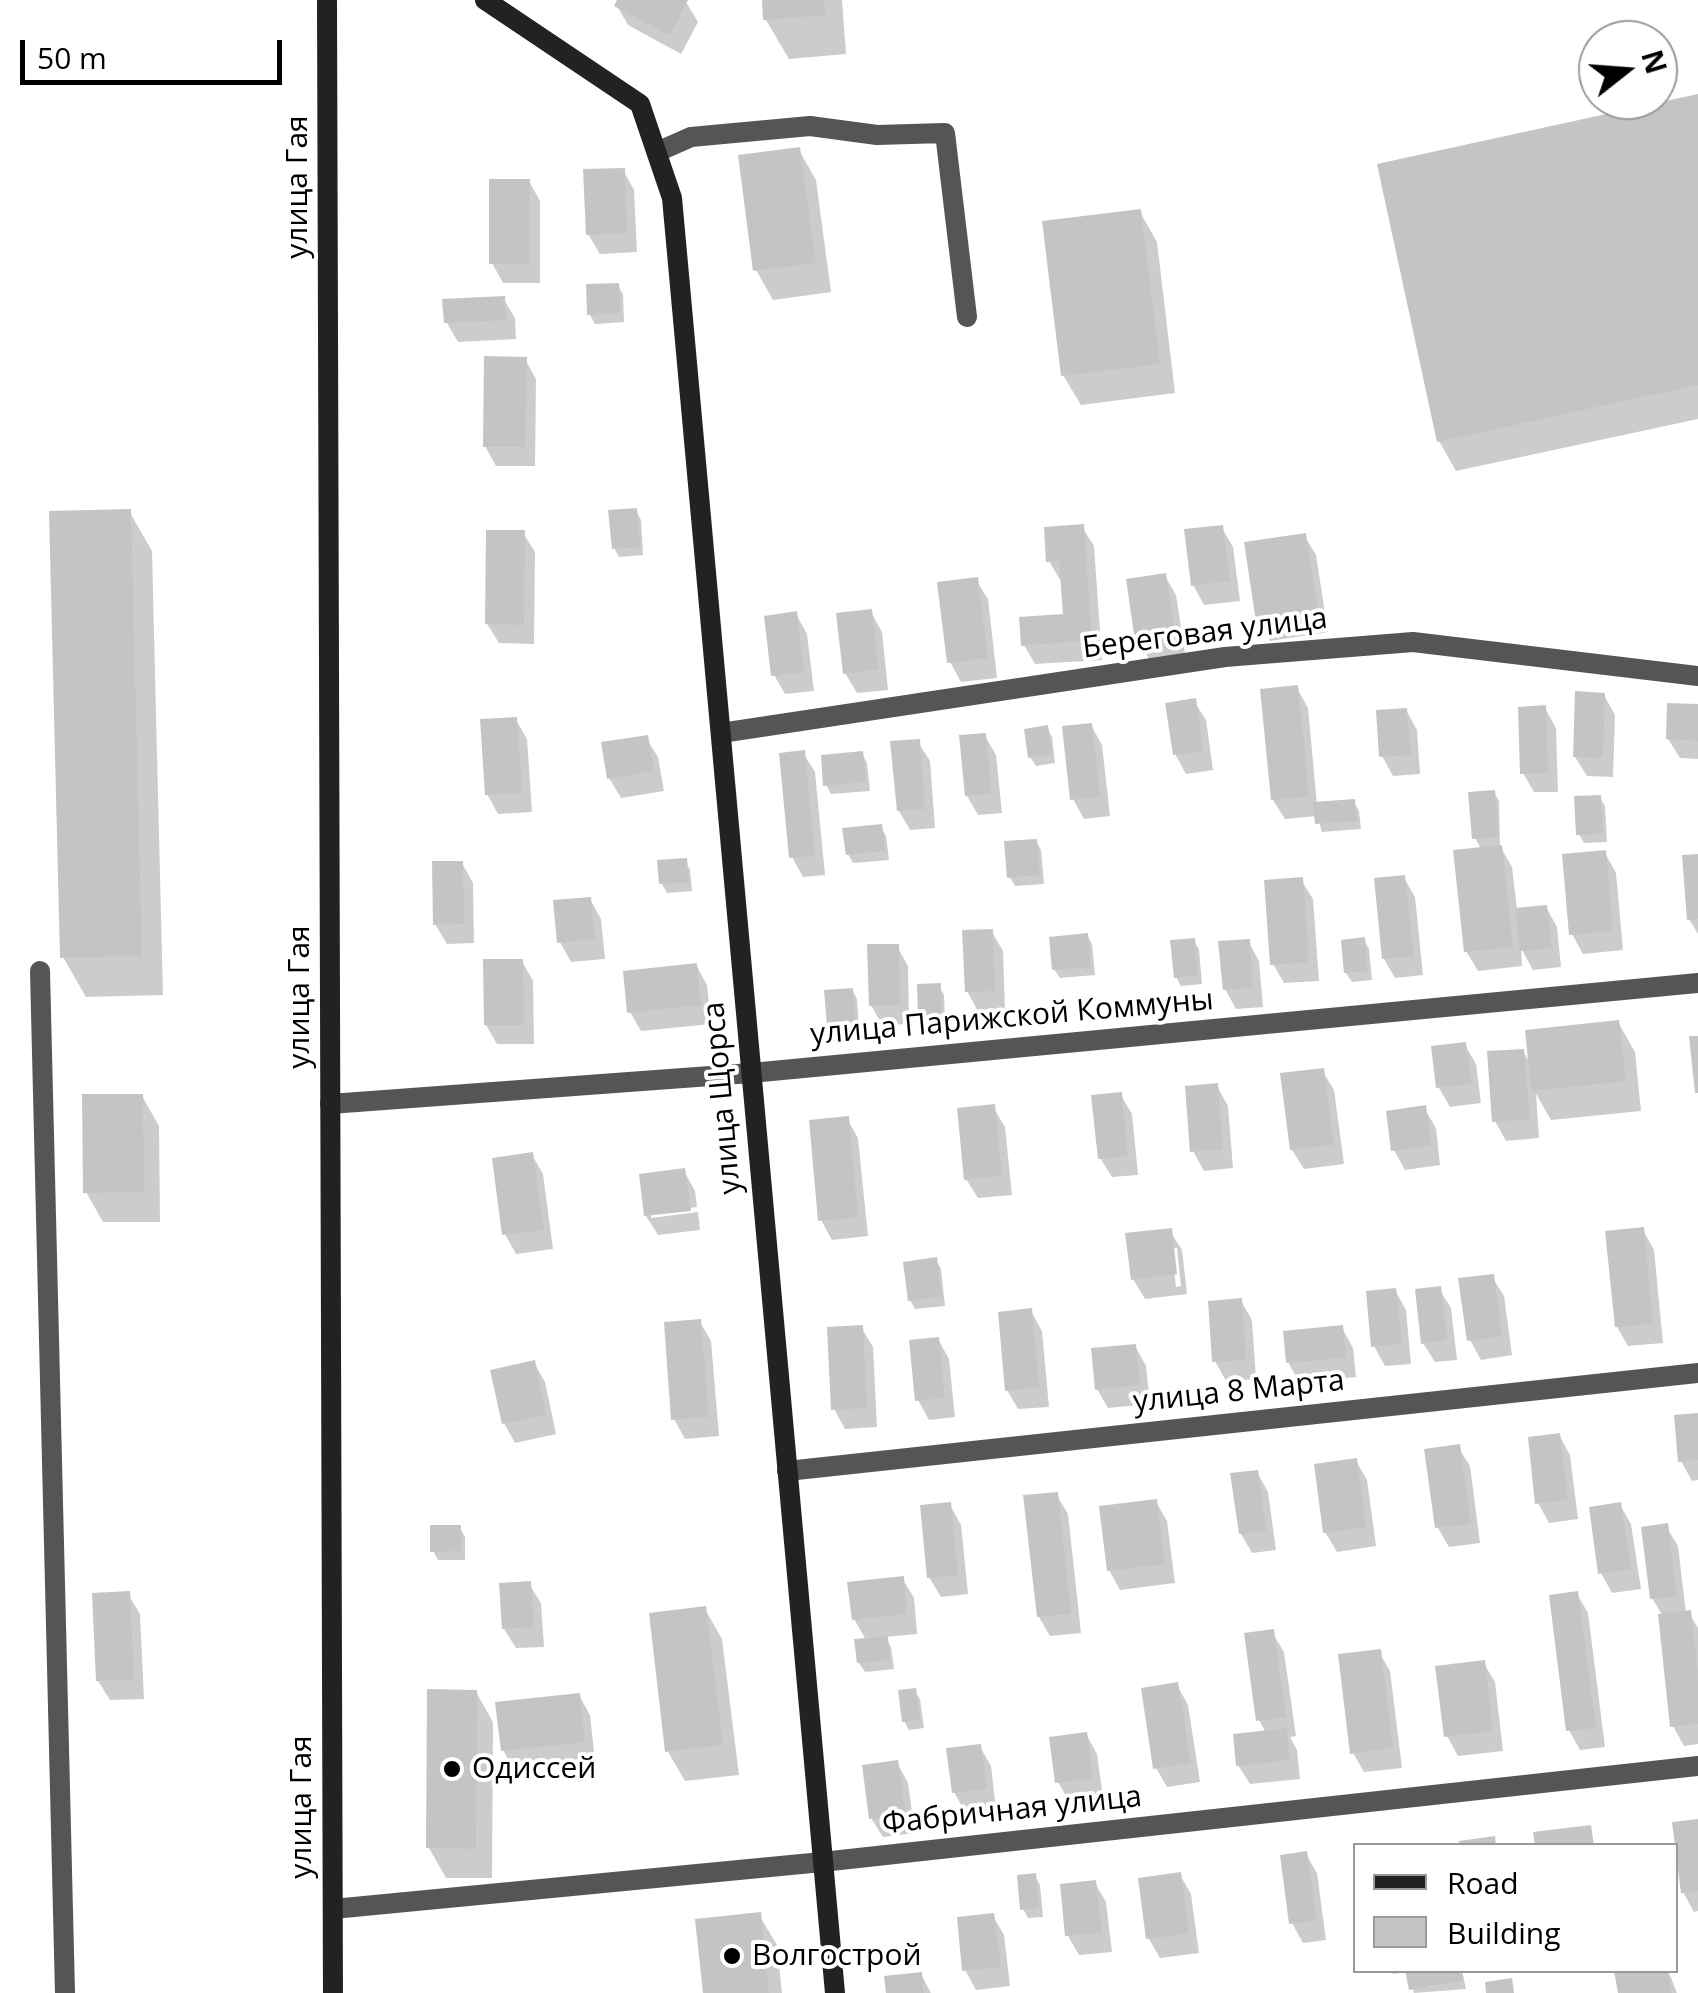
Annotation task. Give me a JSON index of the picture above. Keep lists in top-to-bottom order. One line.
{"streets":{"main road":["улица Гая","улица Щорса"],"street":["Береговая улица","улица Парижской Коммуны","улица 8 Марта","Фабричная улица"]},"crossings":[["улица Гая","улица Парижской Коммуны"],["улица Гая","Фабричная улица"],["Береговая улица","улица Щорса"],["улица Парижской Коммуны","улица Щорса"],["улица Щорса","улица 8 Марта"],["улица Щорса","Фабричная улица"]],"places":["Одиссей","Волгострой"],"legend":["Road","Building"],"scale_bar":"50 m","north":"right"}
